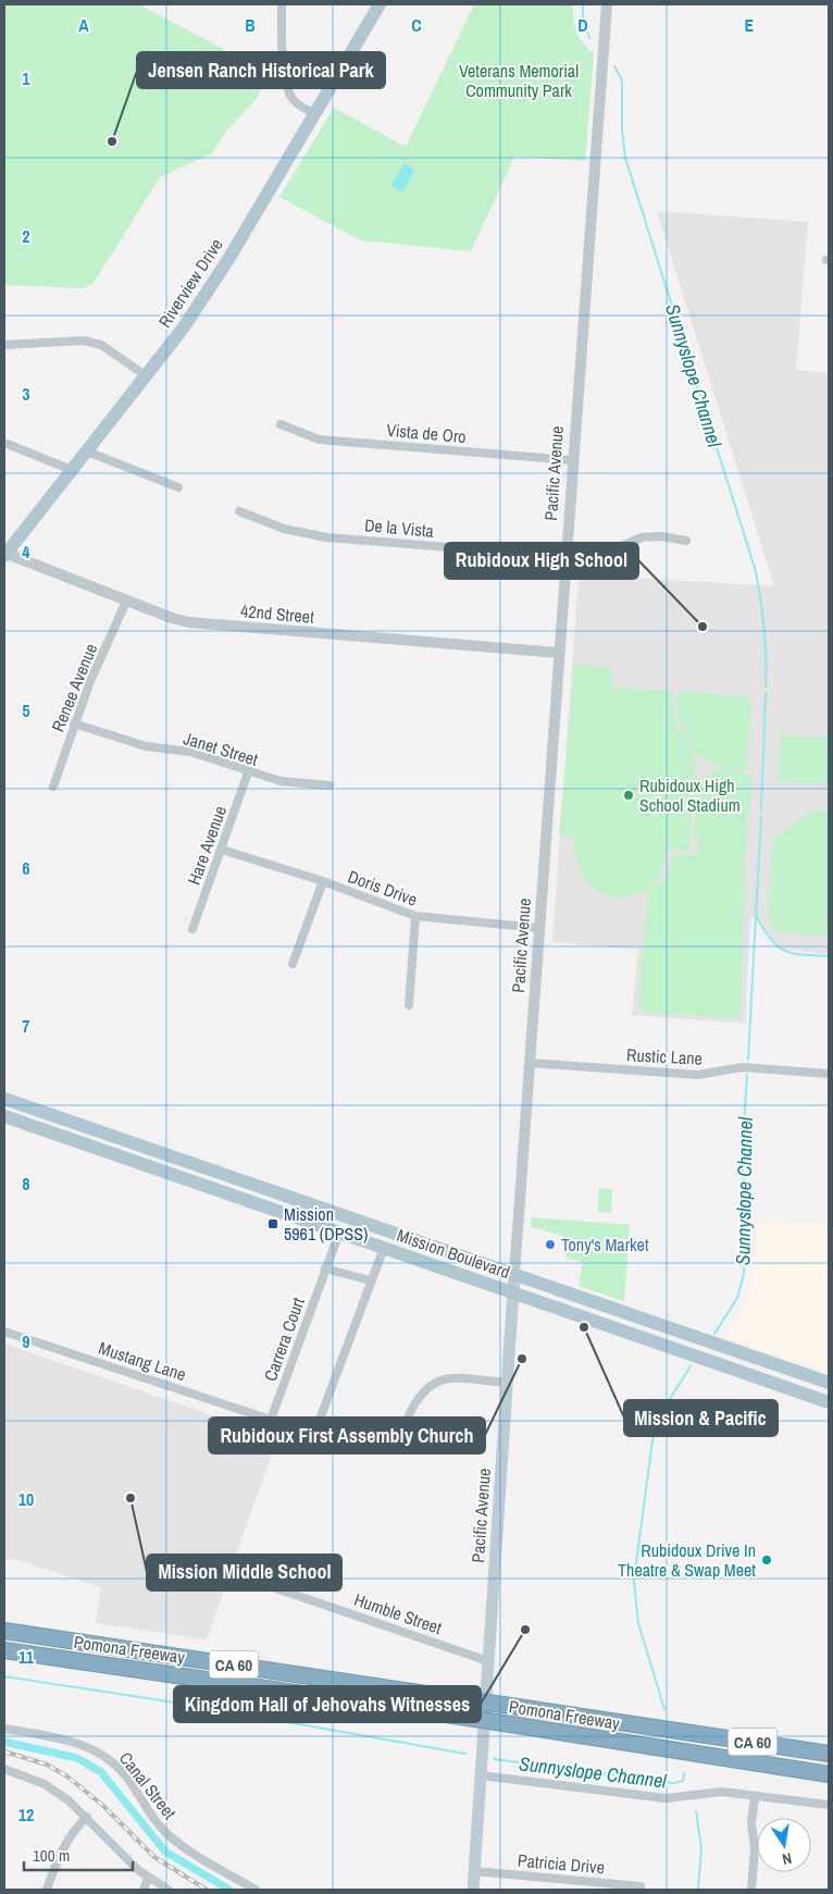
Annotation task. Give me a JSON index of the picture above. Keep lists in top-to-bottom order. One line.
{"streets":{"highway":["Pomona Freeway","CA 60"],"main road":["Riverview Drive","Pacific Avenue","Mission Boulevard"],"street":["Vista de Oro","De la Vista","42nd Street","Renee Avenue","Janet Street","Hare Avenue","Doris Drive","Rustic Lane","Carrera Court","Mustang Lane","Humble Street","Canal Street","Patricia Drive"]},"crossings":[["Riverview Drive","42nd Street"],["Vista de Oro","Pacific Avenue"],["Pacific Avenue","De la Vista"],["Pacific Avenue","42nd Street"],["Pacific Avenue","Doris Drive"],["Pacific Avenue","Rustic Lane"],["Pacific Avenue","Mission Boulevard"],["Pacific Avenue","Humble Street"],["Pacific Avenue","Patricia Drive"],["42nd Street","Renee Avenue"],["Renee Avenue","Janet Street"],["Janet Street","Hare Avenue"],["Hare Avenue","Doris Drive"],["Mission Boulevard","Carrera Court"],["Carrera Court","Mustang Lane"]],"water":["Sunnyslope Channel"],"parks":["Veterans Memorial Community Park"],"places":{"other":["Jensen Ranch Historical Park","Rubidoux High School","Rubidoux High School Stadium","Tony's Market","Mission & Pacific","Rubidoux First Assembly Church","Mission Middle School","Rubidoux Drive In Theatre & Swap Meet","Kingdom Hall of Jehovahs Witnesses"],"transit":["Mission 5961 (DPSS)"]},"scale_bar":"100 m","north":"bottom","grid":{"columns":["A","B","C","D","E"],"rows":["1","2","3","4","5","6","7","8","9","10","11","12"]}}
